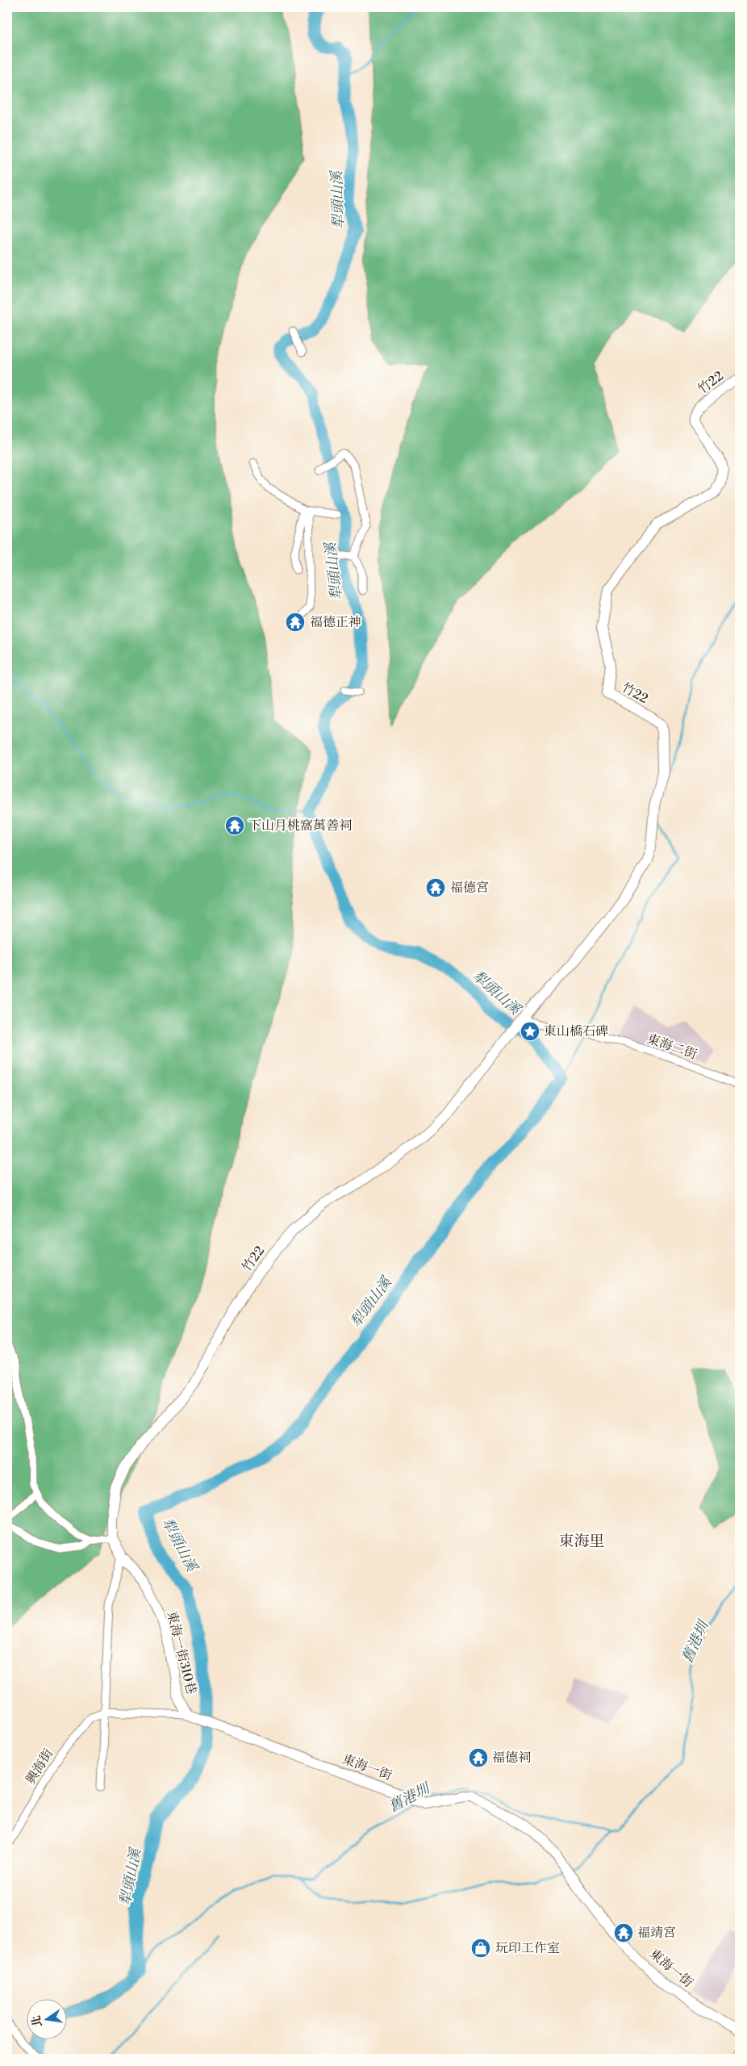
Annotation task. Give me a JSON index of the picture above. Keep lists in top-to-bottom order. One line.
{"streets":{"street":["竹22","東海二街","東海一街310巷","興海街","東海一街"]},"crossings":[["竹22","東海二街"],["竹22","東海一街310巷"],["東海一街310巷","東海一街"]],"districts":["東海里"],"water":["犁頭山溪","舊港圳"],"places":{"temple":["福德正神","下山月桃窩萬善祠","福德宮","福德祠","福靖宮"],"place":["東山橋石碑"],"shop":["玩印工作室"]},"north":"left"}
